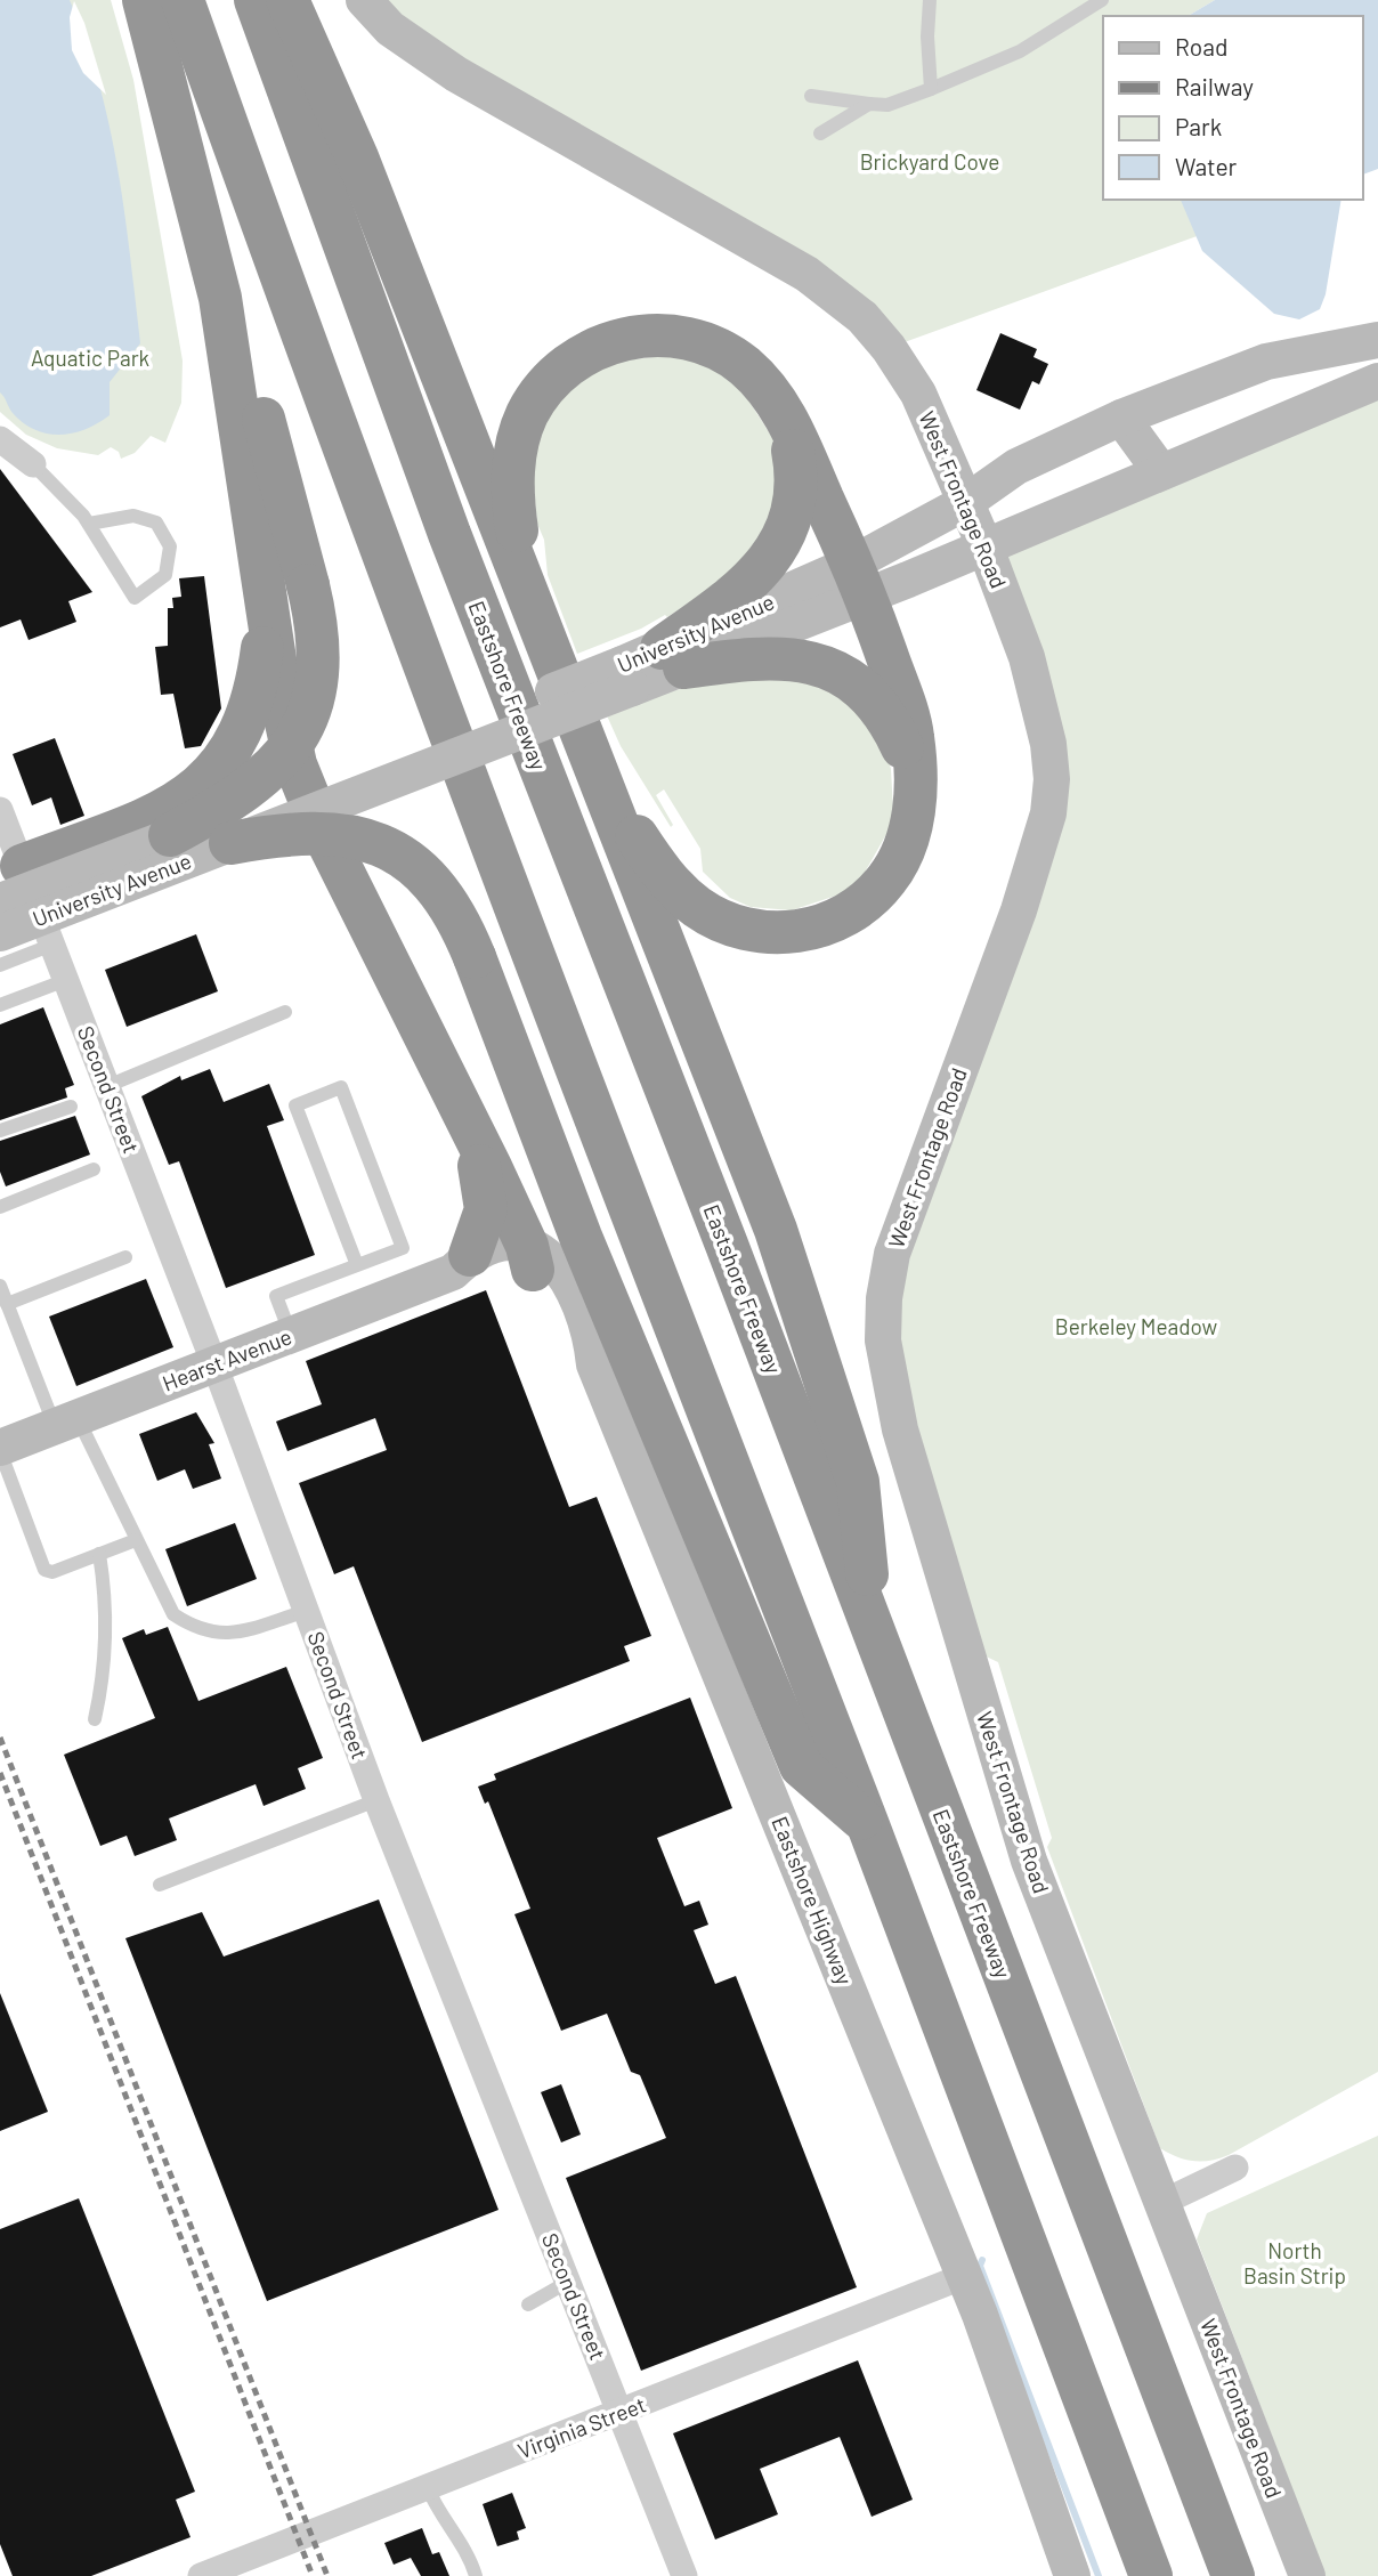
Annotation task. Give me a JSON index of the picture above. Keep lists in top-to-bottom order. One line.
{"streets":{"highway":["Eastshore Freeway"],"street":["West Frontage Road","University Avenue","Second Street","Hearst Avenue","Eastshore Highway","Virginia Street"]},"crossings":[["West Frontage Road","University Avenue"],["University Avenue","Second Street"],["Second Street","Hearst Avenue"],["Second Street","Virginia Street"],["Hearst Avenue","Eastshore Highway"],["Eastshore Highway","Virginia Street"]],"parks":["Brickyard Cove","Aquatic Park","Berkeley Meadow","North Basin Strip"],"legend":["Road","Railway","Park","Water"]}
